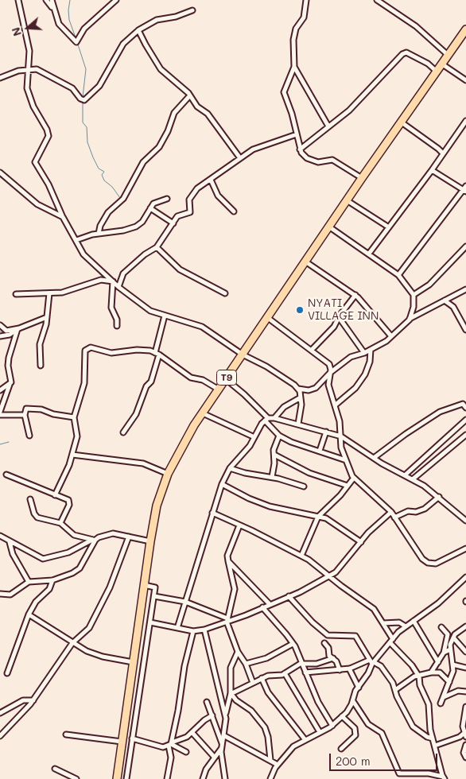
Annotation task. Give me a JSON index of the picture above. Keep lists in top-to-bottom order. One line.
{"streets":{"highway":["T9"]},"places":["NYATI VILLAGE INN"],"scale_bar":"200 m","north":"left"}
